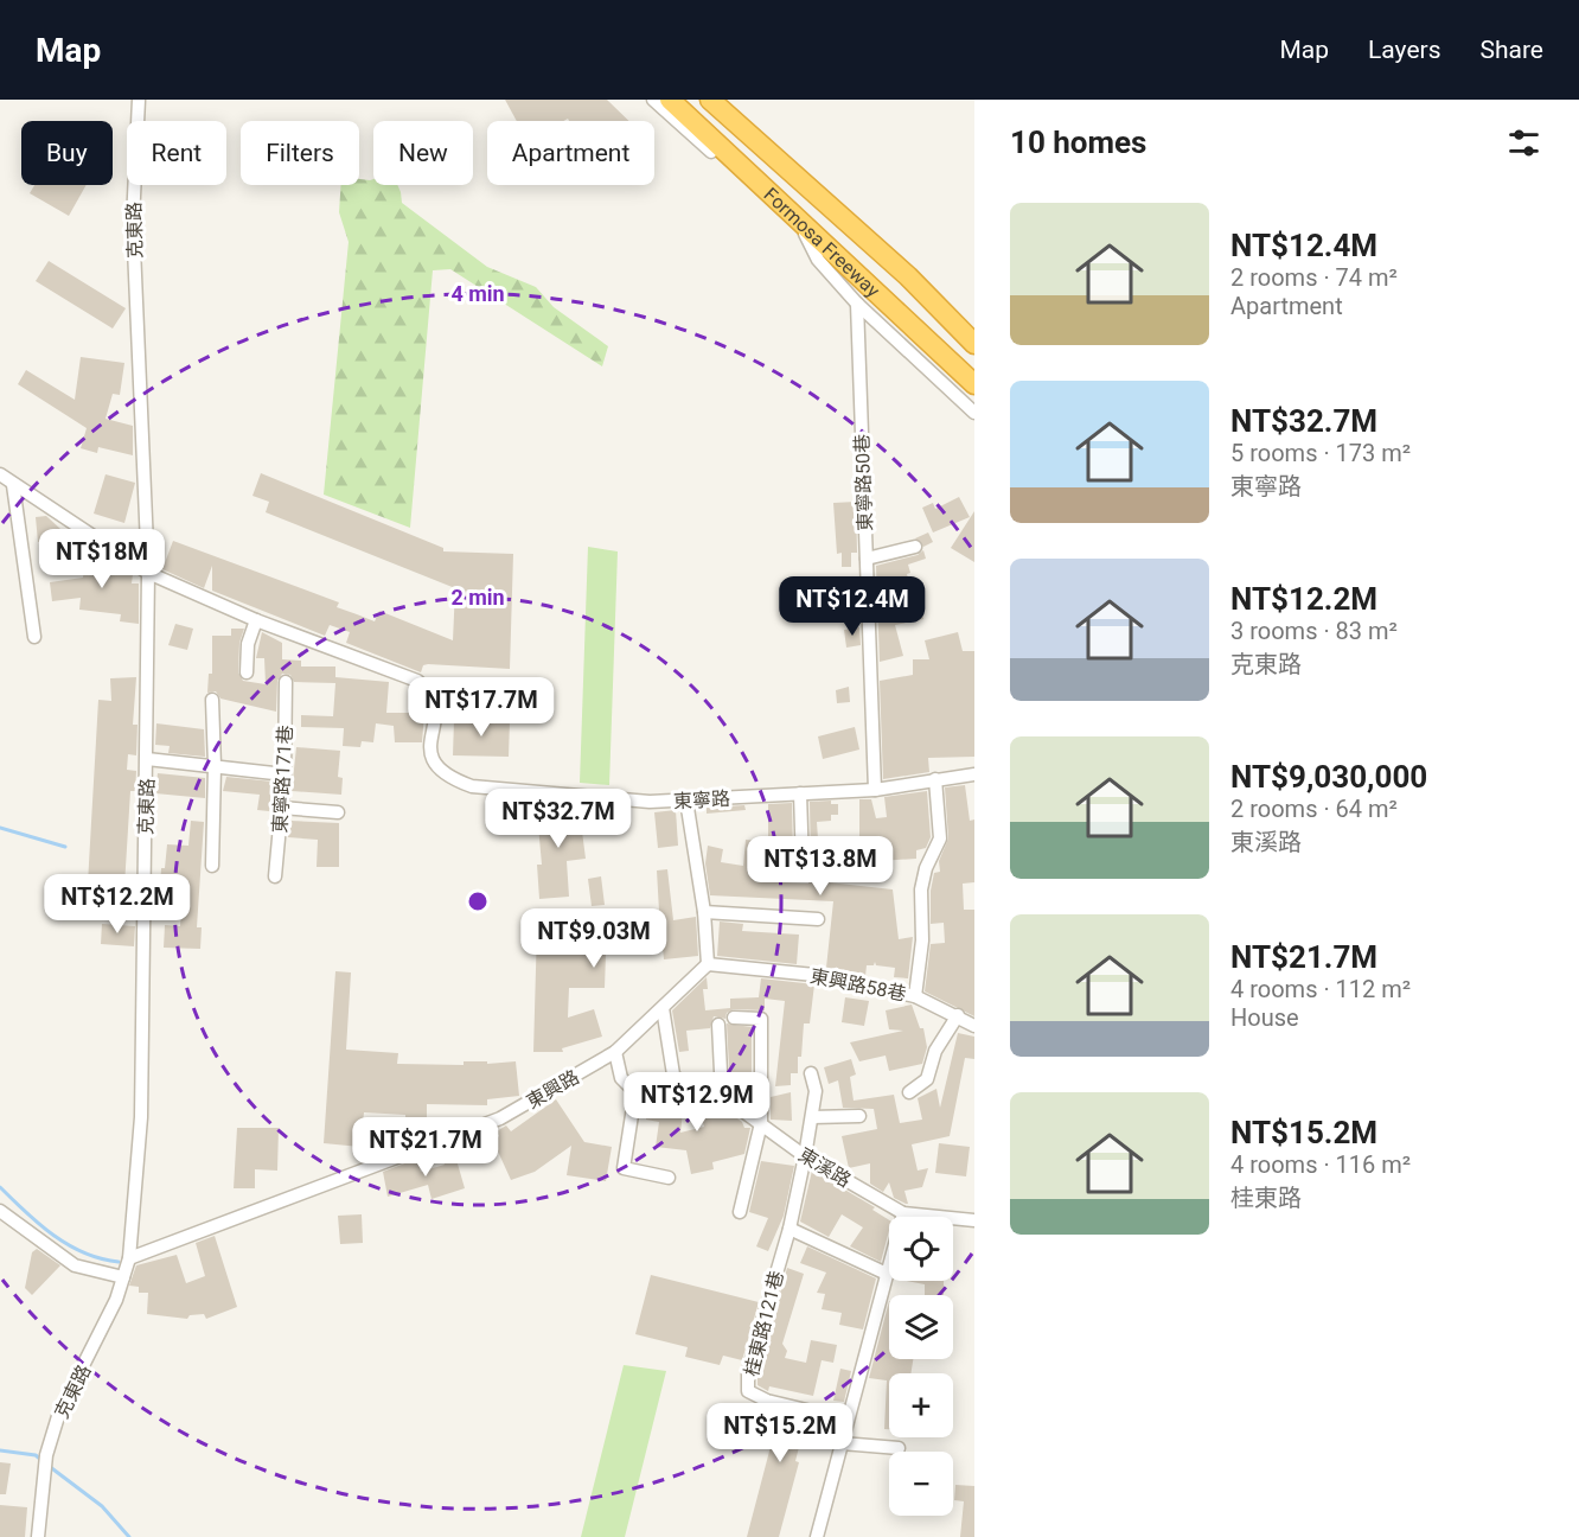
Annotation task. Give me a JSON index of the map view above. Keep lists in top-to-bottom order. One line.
{"streets":{"highway":["Formosa Freeway"],"street":["克東路","東寧路50巷","東寧路171巷","東寧路","東興路58巷","東興路","東溪路","桂東路121巷"]},"crossings":[["克東路","東寧路"],["克東路","東興路"],["東寧路50巷","東寧路"],["東寧路","東興路58巷"],["東興路58巷","東興路"],["東興路","東溪路"],["東溪路","桂東路121巷"]],"page":{"header":"Map","nav":["Map","Layers","Share"],"heading":"10 homes","chip":["Buy","Rent","Filters","New","Apartment"],"list":[{"name":"NT$12.4M","note":"2 rooms · 74 m² · Apartment"},{"name":"NT$32.7M","note":"5 rooms · 173 m² · 東寧路"},{"name":"NT$12.2M","note":"3 rooms · 83 m² · 克東路"},{"name":"NT$9,030,000","note":"2 rooms · 64 m² · 東溪路"},{"name":"NT$21.7M","note":"4 rooms · 112 m² · House"},{"name":"NT$15.2M","note":"4 rooms · 116 m² · 桂東路"}],"price":["NT$18M","NT$12.4M","NT$17.7M","NT$32.7M","NT$13.8M","NT$12.2M","NT$9.03M","NT$12.9M","NT$21.7M","NT$15.2M"],"map_buttons":["+","−"]},"rings":["4 min","2 min"]}
